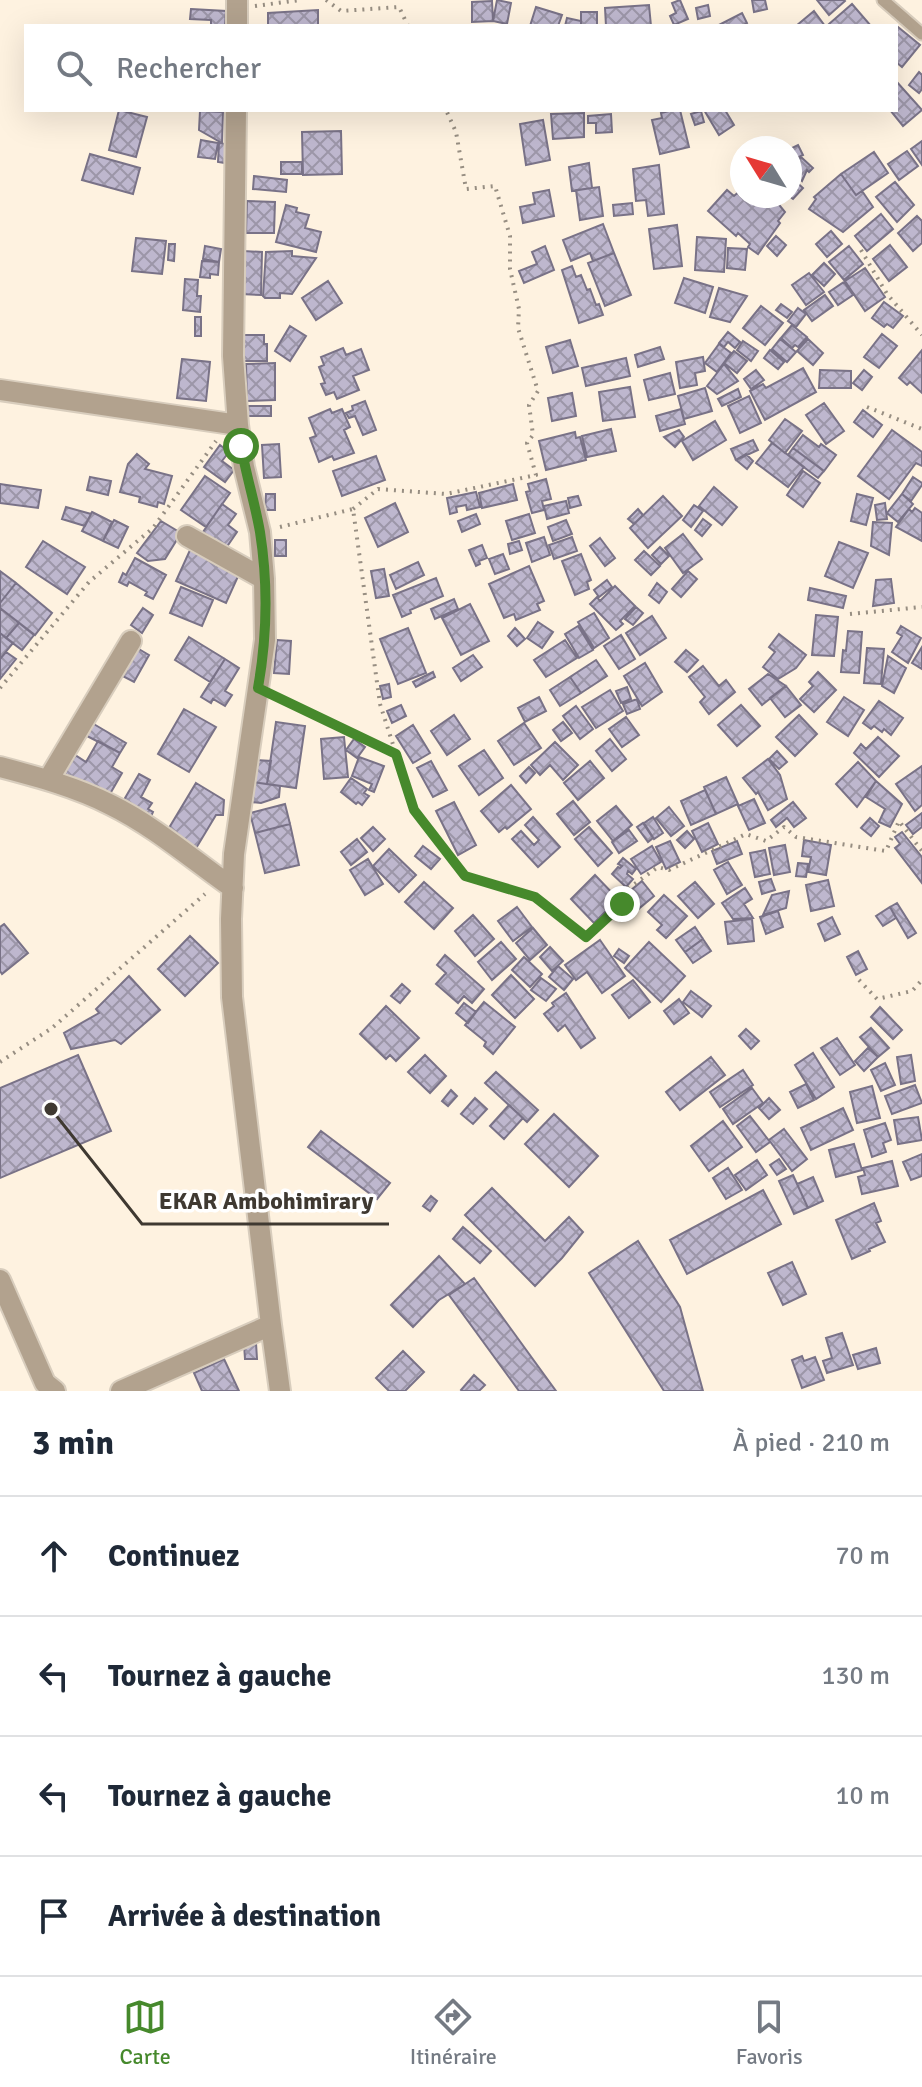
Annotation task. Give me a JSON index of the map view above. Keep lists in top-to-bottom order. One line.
{"places":["EKAR Ambohimirary"],"north":"top left","page":{"search":"Rechercher","heading":["3 min","À pied · 210 m"],"list":[["Continuez","70 m"],["Tournez à gauche","130 m"],["Tournez à gauche","10 m"],"Arrivée à destination"],"nav":["Carte","Itinéraire","Favoris"]}}
